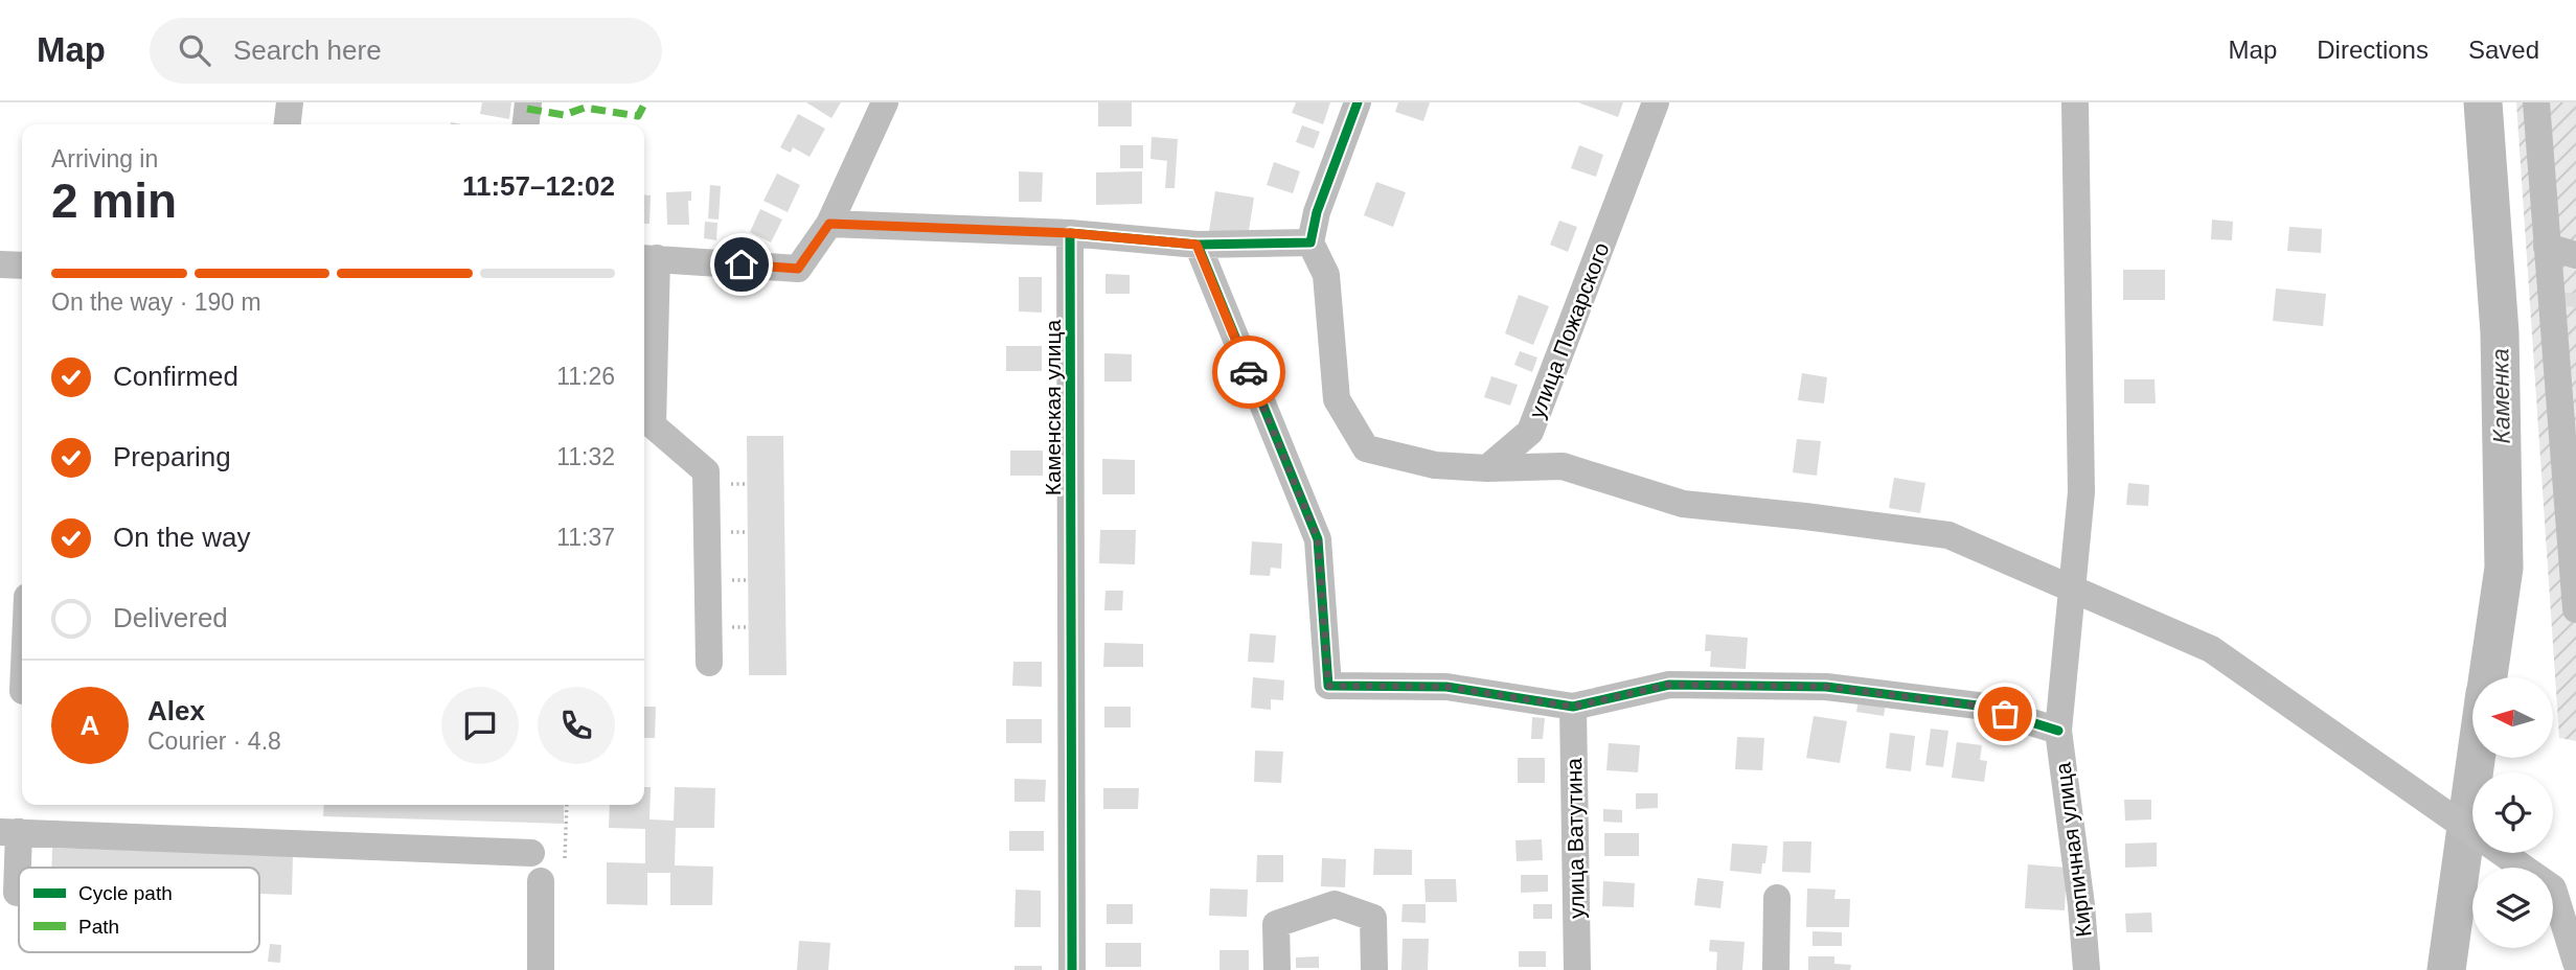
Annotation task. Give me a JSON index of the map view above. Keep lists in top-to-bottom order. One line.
{"streets":{"street":["улица Пожарского","Каменская улица","улица Ватутина","Кирпичная улица"]},"water":["Каменка"],"legend":["Cycle path","Path"],"north":"left","page":{"header":"Map","search":"Search here","nav":["Map","Directions","Saved"],"heading":["2 min","Arriving in","11:57–12:02"],"panel":["Alex","Courier · 4.8"],"bar":"On the way · 190 m","list":[["Confirmed","11:26"],["Preparing","11:32"],["On the way","11:37"],"Delivered"],"round":"A"}}
